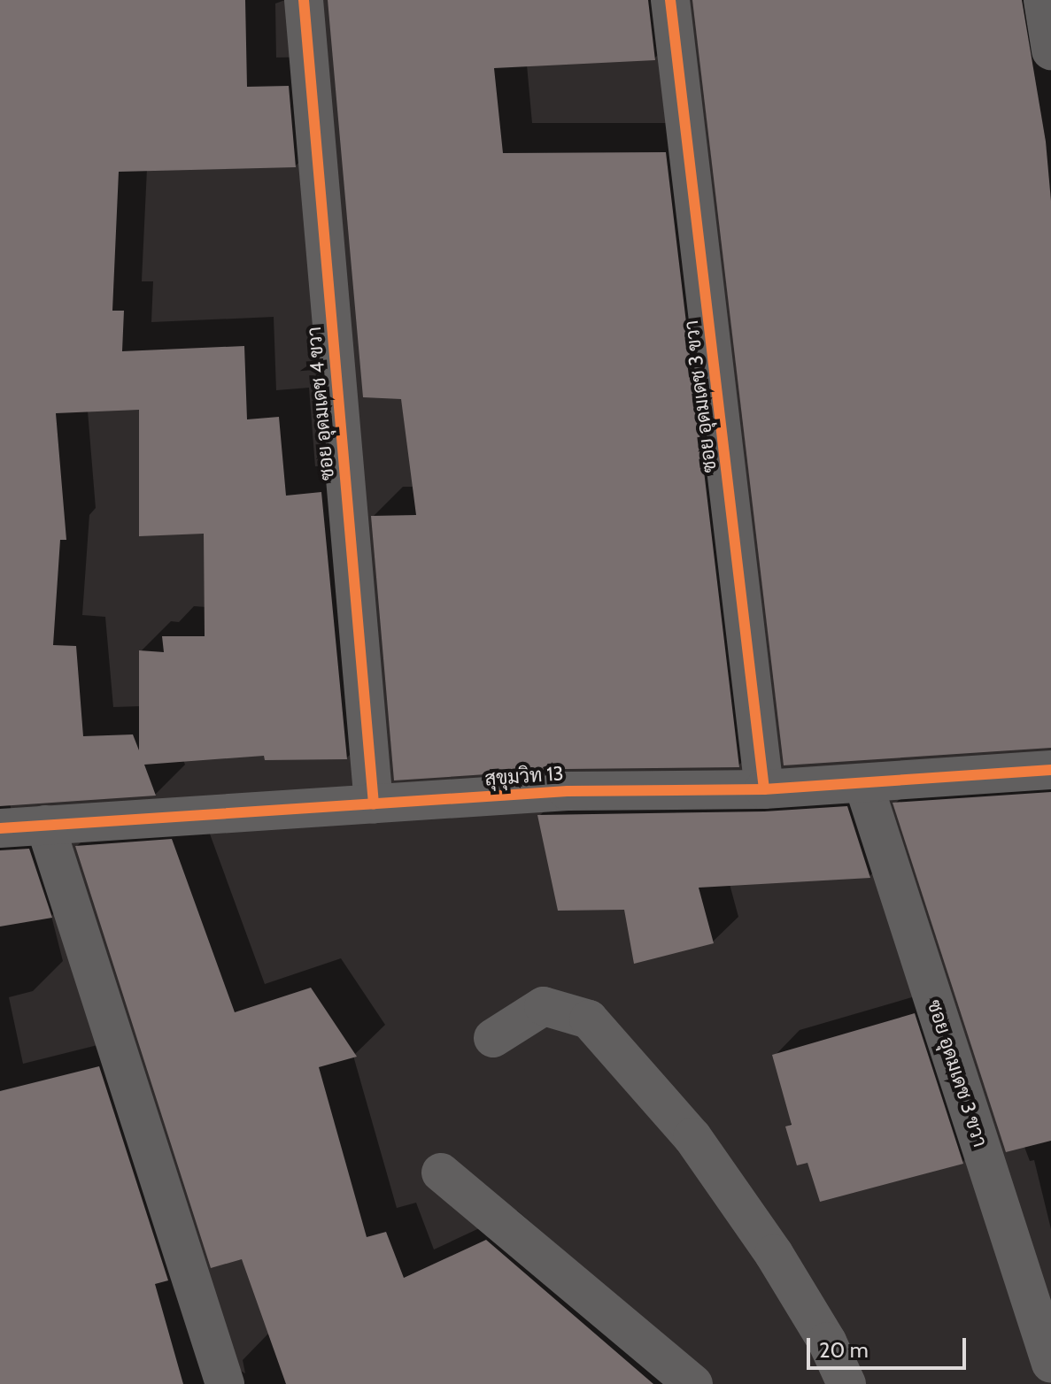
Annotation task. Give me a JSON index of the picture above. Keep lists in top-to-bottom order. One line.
{"streets":{"street":["ซอย อุดมเดช 3 ขวา","ซอย อุดมเดช 4 ขวา","สุขุมวิท 13"]},"crossings":[["ซอย อุดมเดช 3 ขวา","สุขุมวิท 13"],["ซอย อุดมเดช 4 ขวา","สุขุมวิท 13"]],"scale_bar":"20 m"}
